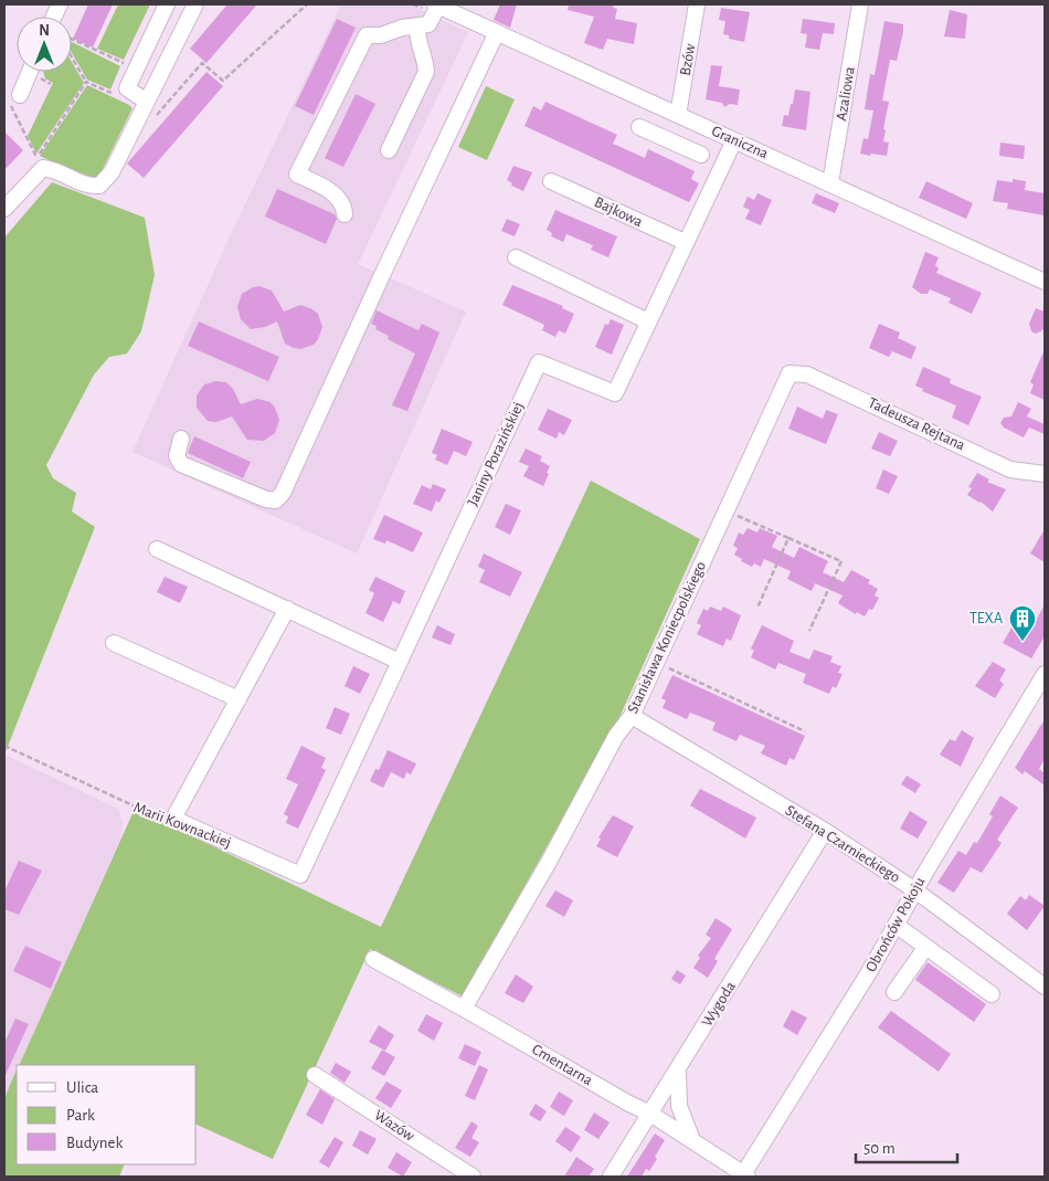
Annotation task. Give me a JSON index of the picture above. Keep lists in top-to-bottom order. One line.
{"streets":{"street":["Bzów","Azaliowa","Graniczna","Bajkowa","Tadeusza Rejtana","Janiny Porazińskiej","Stanisława Koniecpolskiego","Marii Kownackiej","Stefana Czarnieckiego","Obrońców Pokoju","Wygoda","Cmentarna","Wazów"]},"crossings":[["Bzów","Graniczna"],["Azaliowa","Graniczna"],["Graniczna","Janiny Porazińskiej"],["Bajkowa","Janiny Porazińskiej"],["Tadeusza Rejtana","Stanisława Koniecpolskiego"],["Janiny Porazińskiej","Marii Kownackiej"],["Stanisława Koniecpolskiego","Stefana Czarnieckiego"],["Stanisława Koniecpolskiego","Cmentarna"],["Stefana Czarnieckiego","Obrońców Pokoju"],["Stefana Czarnieckiego","Wygoda"],["Obrońców Pokoju","Cmentarna"],["Wygoda","Cmentarna"]],"places":{"building":["TEXA"]},"legend":["Ulica","Park","Budynek"],"scale_bar":"50 m","north":"top"}
